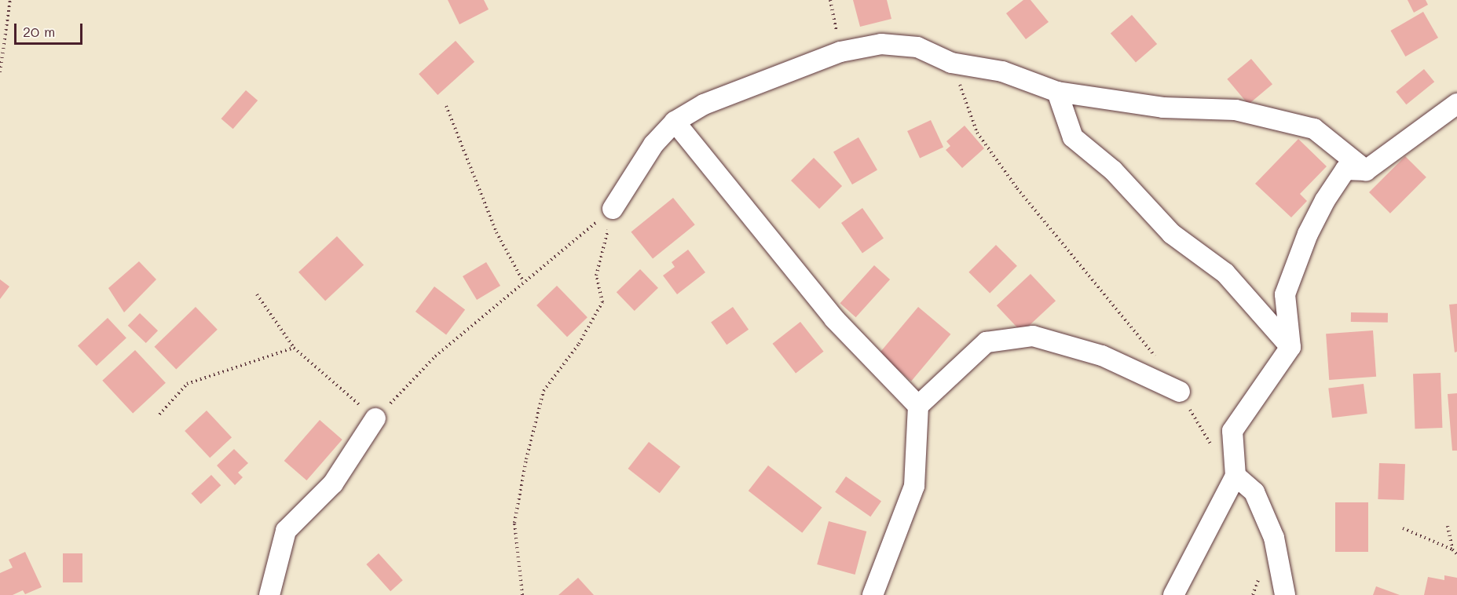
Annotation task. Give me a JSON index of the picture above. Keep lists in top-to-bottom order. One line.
{"scale_bar":"20 m"}
